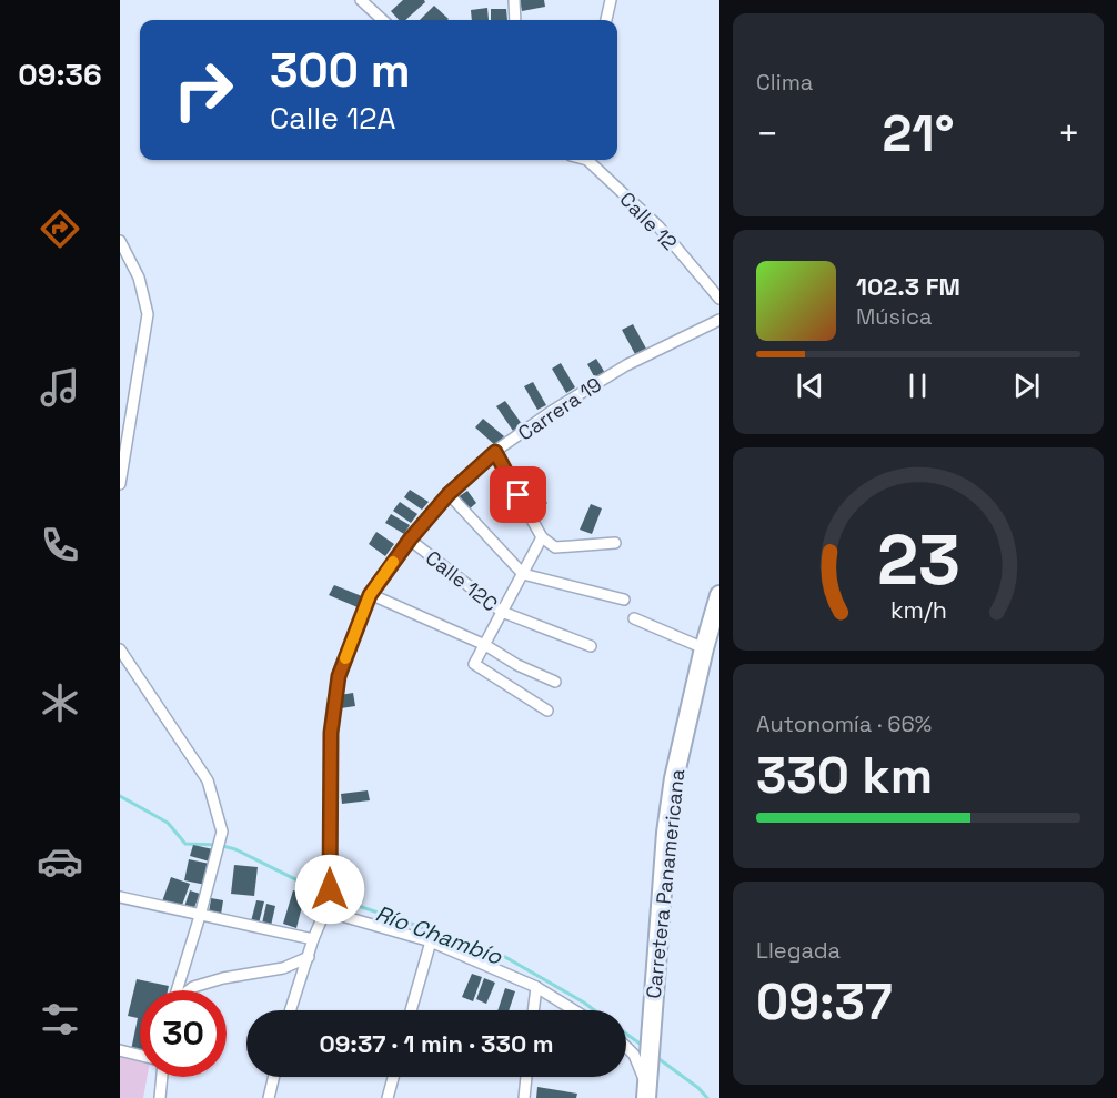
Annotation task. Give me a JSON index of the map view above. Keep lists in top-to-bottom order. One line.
{"streets":{"highway":["Carretera Panamericana"],"street":["Calle 12","Carrera 19","Calle 12C"]},"crossings":[["Carrera 19","Calle 12C"]],"water":["Río Chambío"],"page":{"tabs":"09:36","tile":["Clima",["Autonomía · 66%","330 km"],["Llegada","09:37"]],"turn":["300 m","Calle 12A"],"heat":["−","21°","+"],"song":["102.3 FM","Música"],"limit":"30","trip":"09:37 · 1 min · 330 m","gauge":["23","km/h"]}}
